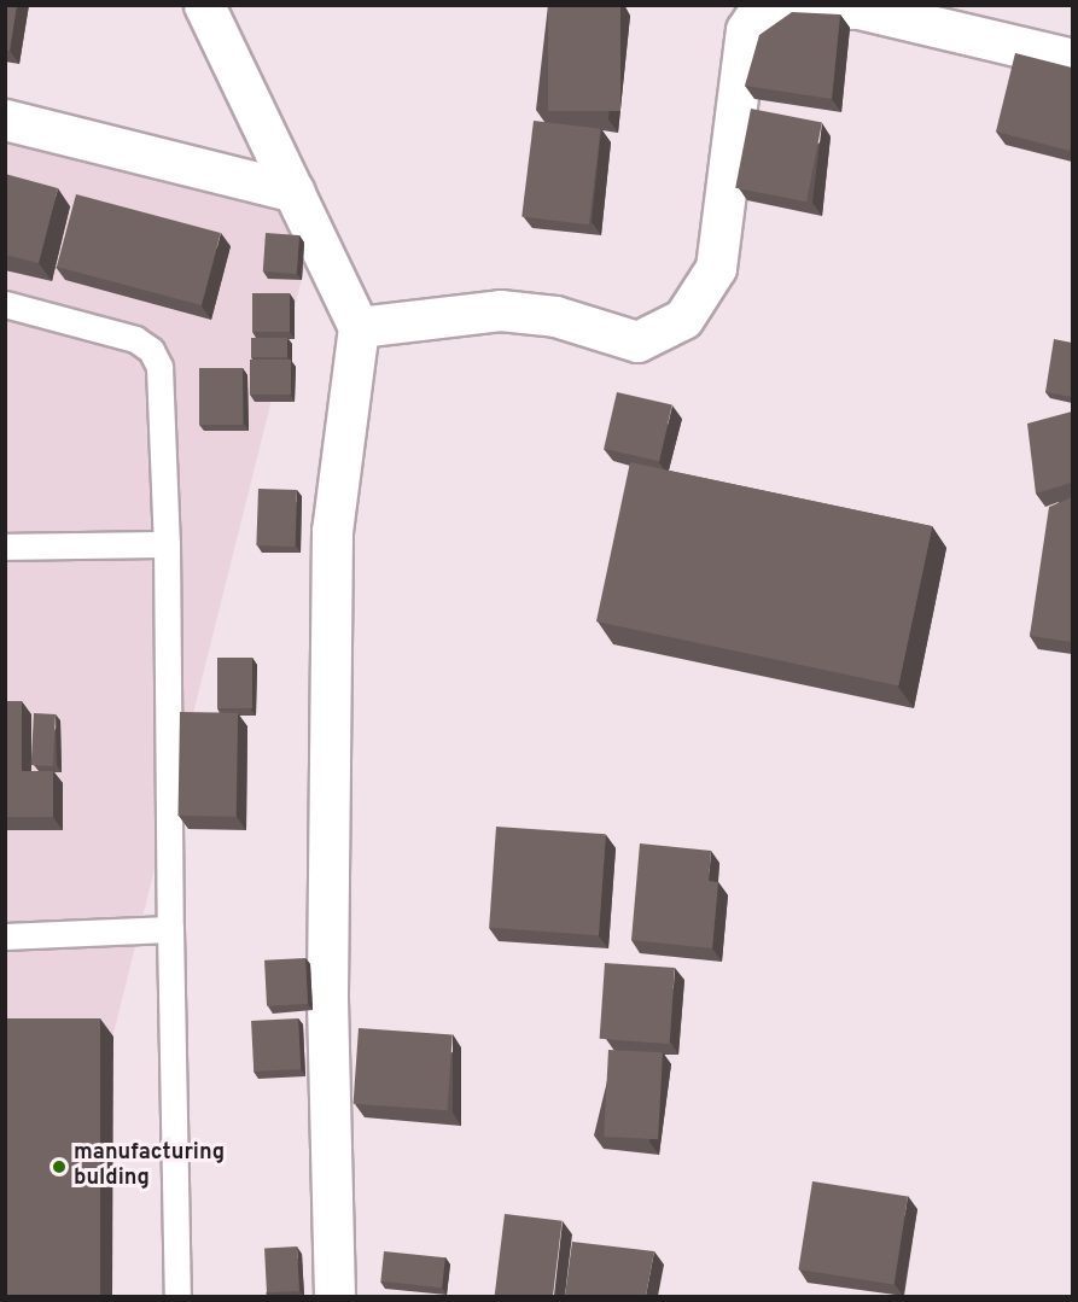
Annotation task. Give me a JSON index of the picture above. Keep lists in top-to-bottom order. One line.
{"places":["manufacturing bulding"]}
